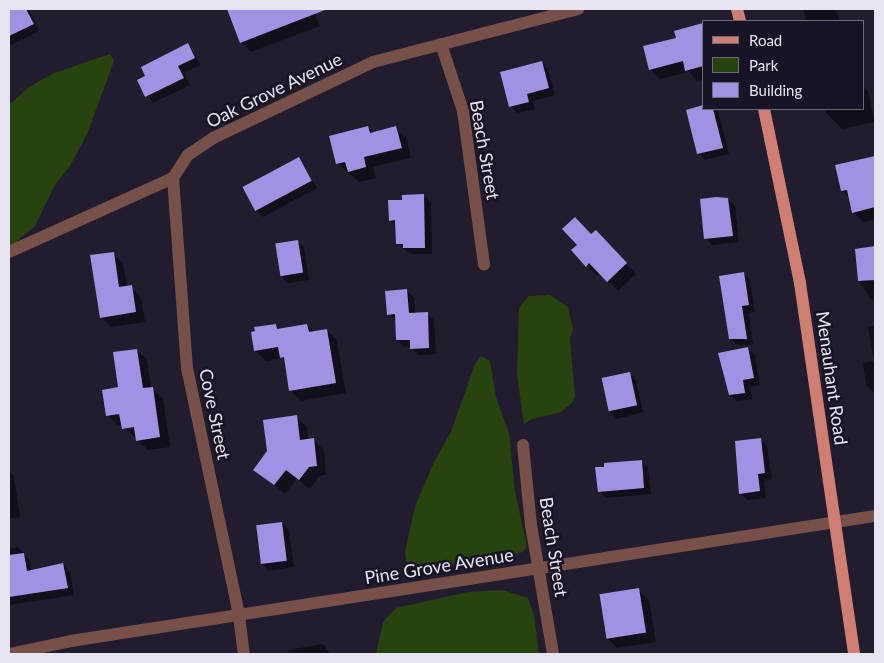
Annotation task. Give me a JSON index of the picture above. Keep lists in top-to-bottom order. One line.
{"streets":{"main road":["Menauhant Road"],"street":["Oak Grove Avenue","Beach Street","Cove Street","Pine Grove Avenue"]},"crossings":[["Oak Grove Avenue","Beach Street"],["Oak Grove Avenue","Cove Street"],["Beach Street","Pine Grove Avenue"],["Menauhant Road","Pine Grove Avenue"],["Cove Street","Pine Grove Avenue"]],"legend":["Road","Park","Building"]}
